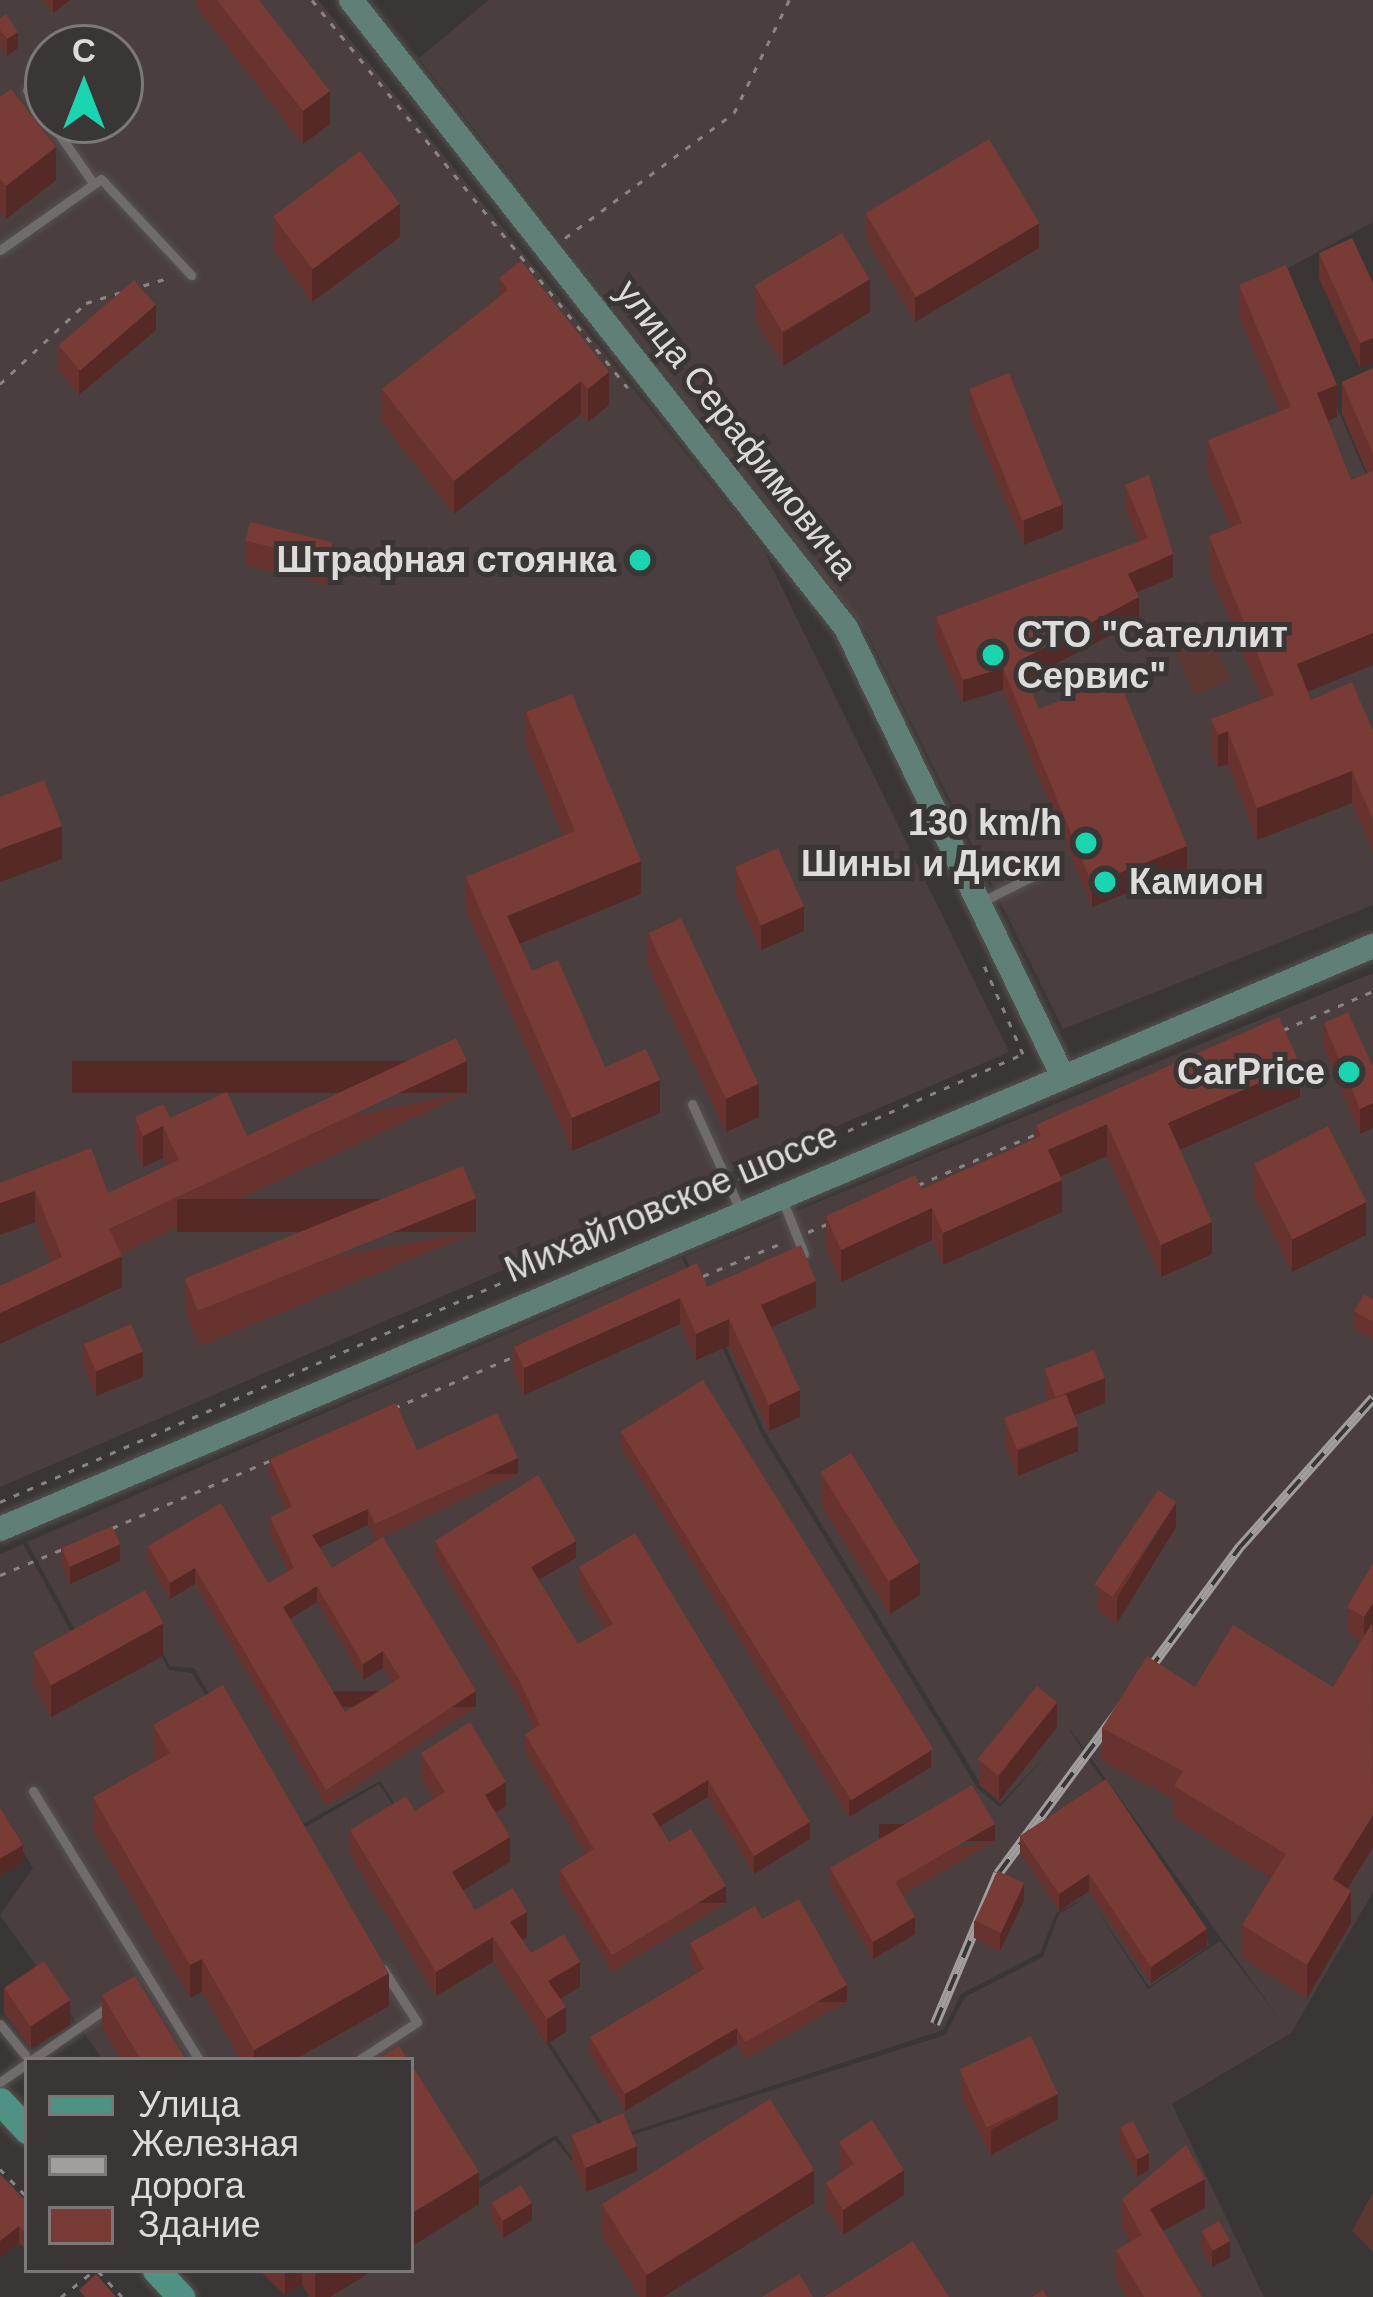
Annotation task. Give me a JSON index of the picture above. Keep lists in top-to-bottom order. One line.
{"streets":{"main road":["улица Серафимовича","Михайловское шоссе"]},"crossings":[["улица Серафимовича","Михайловское шоссе"]],"places":["Штрафная стоянка","СТО \"Сателлит Сервис\"","130 km/h Шины и Диски","Камион","CarPrice"],"legend":["Улица","Железная дорога","Здание"],"north":"top"}
